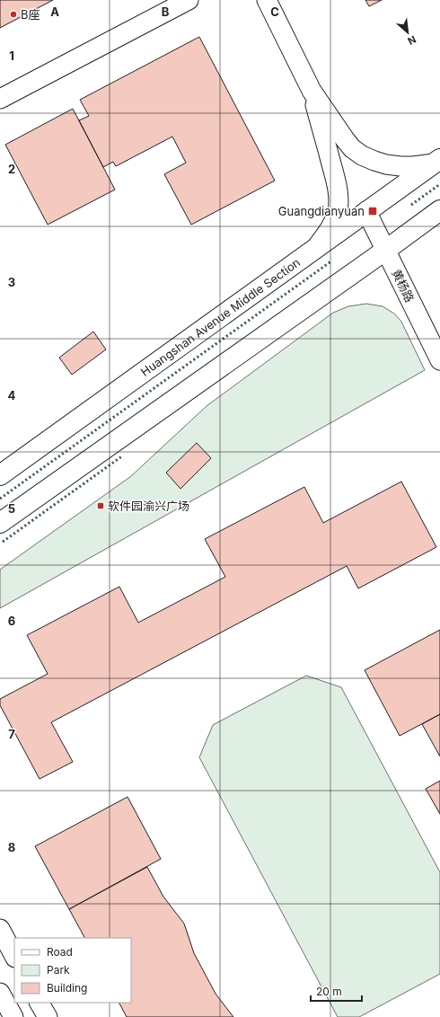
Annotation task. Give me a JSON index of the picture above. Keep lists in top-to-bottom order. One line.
{"streets":{"main road":["Huangshan Avenue Middle Section"],"street":["黄杨路"]},"crossings":[["黄杨路","Huangshan Avenue Middle Section"]],"places":{"other":["B座"],"transit":["Guangdianyuan","软件园渝兴广场"]},"legend":["Road","Park","Building"],"scale_bar":"20 m","north":"bottom right","grid":{"columns":["A","B","C"],"rows":["1","2","3","4","5","6","7","8"]}}
